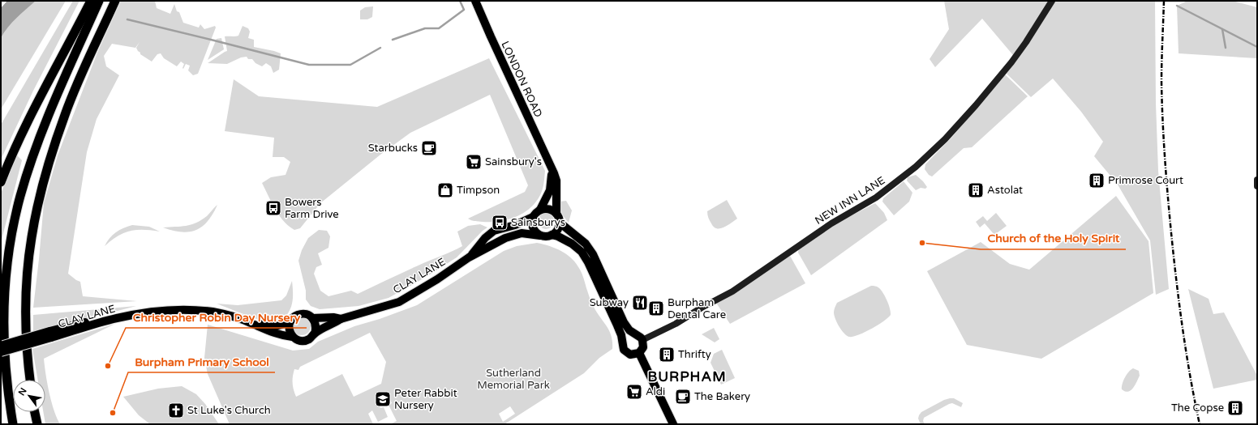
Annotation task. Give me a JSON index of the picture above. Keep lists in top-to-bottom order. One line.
{"streets":{"main road":["LONDON ROAD","NEW INN LANE","CLAY LANE"]},"crossings":[["LONDON ROAD","CLAY LANE"]],"districts":["BURPHAM"],"parks":["Sutherland Memorial Park"],"places":{"cafe":["Starbucks","The Bakery"],"supermarket":["Sainsbury's","Aldi"],"building":["Primrose Court","Astolat","Burpham Dental Care","Thrifty","The Copse"],"shop":["Timpson"],"bus stop":["Bowers Farm Drive","Sainsburys"],"other":["Church of the Holy Spirit","Christopher Robin Day Nursery","Burpham Primary School"],"restaurant":["Subway"],"school or university":["Peter Rabbit Nursery"],"church":["St Luke's Church"]},"north":"top left"}
